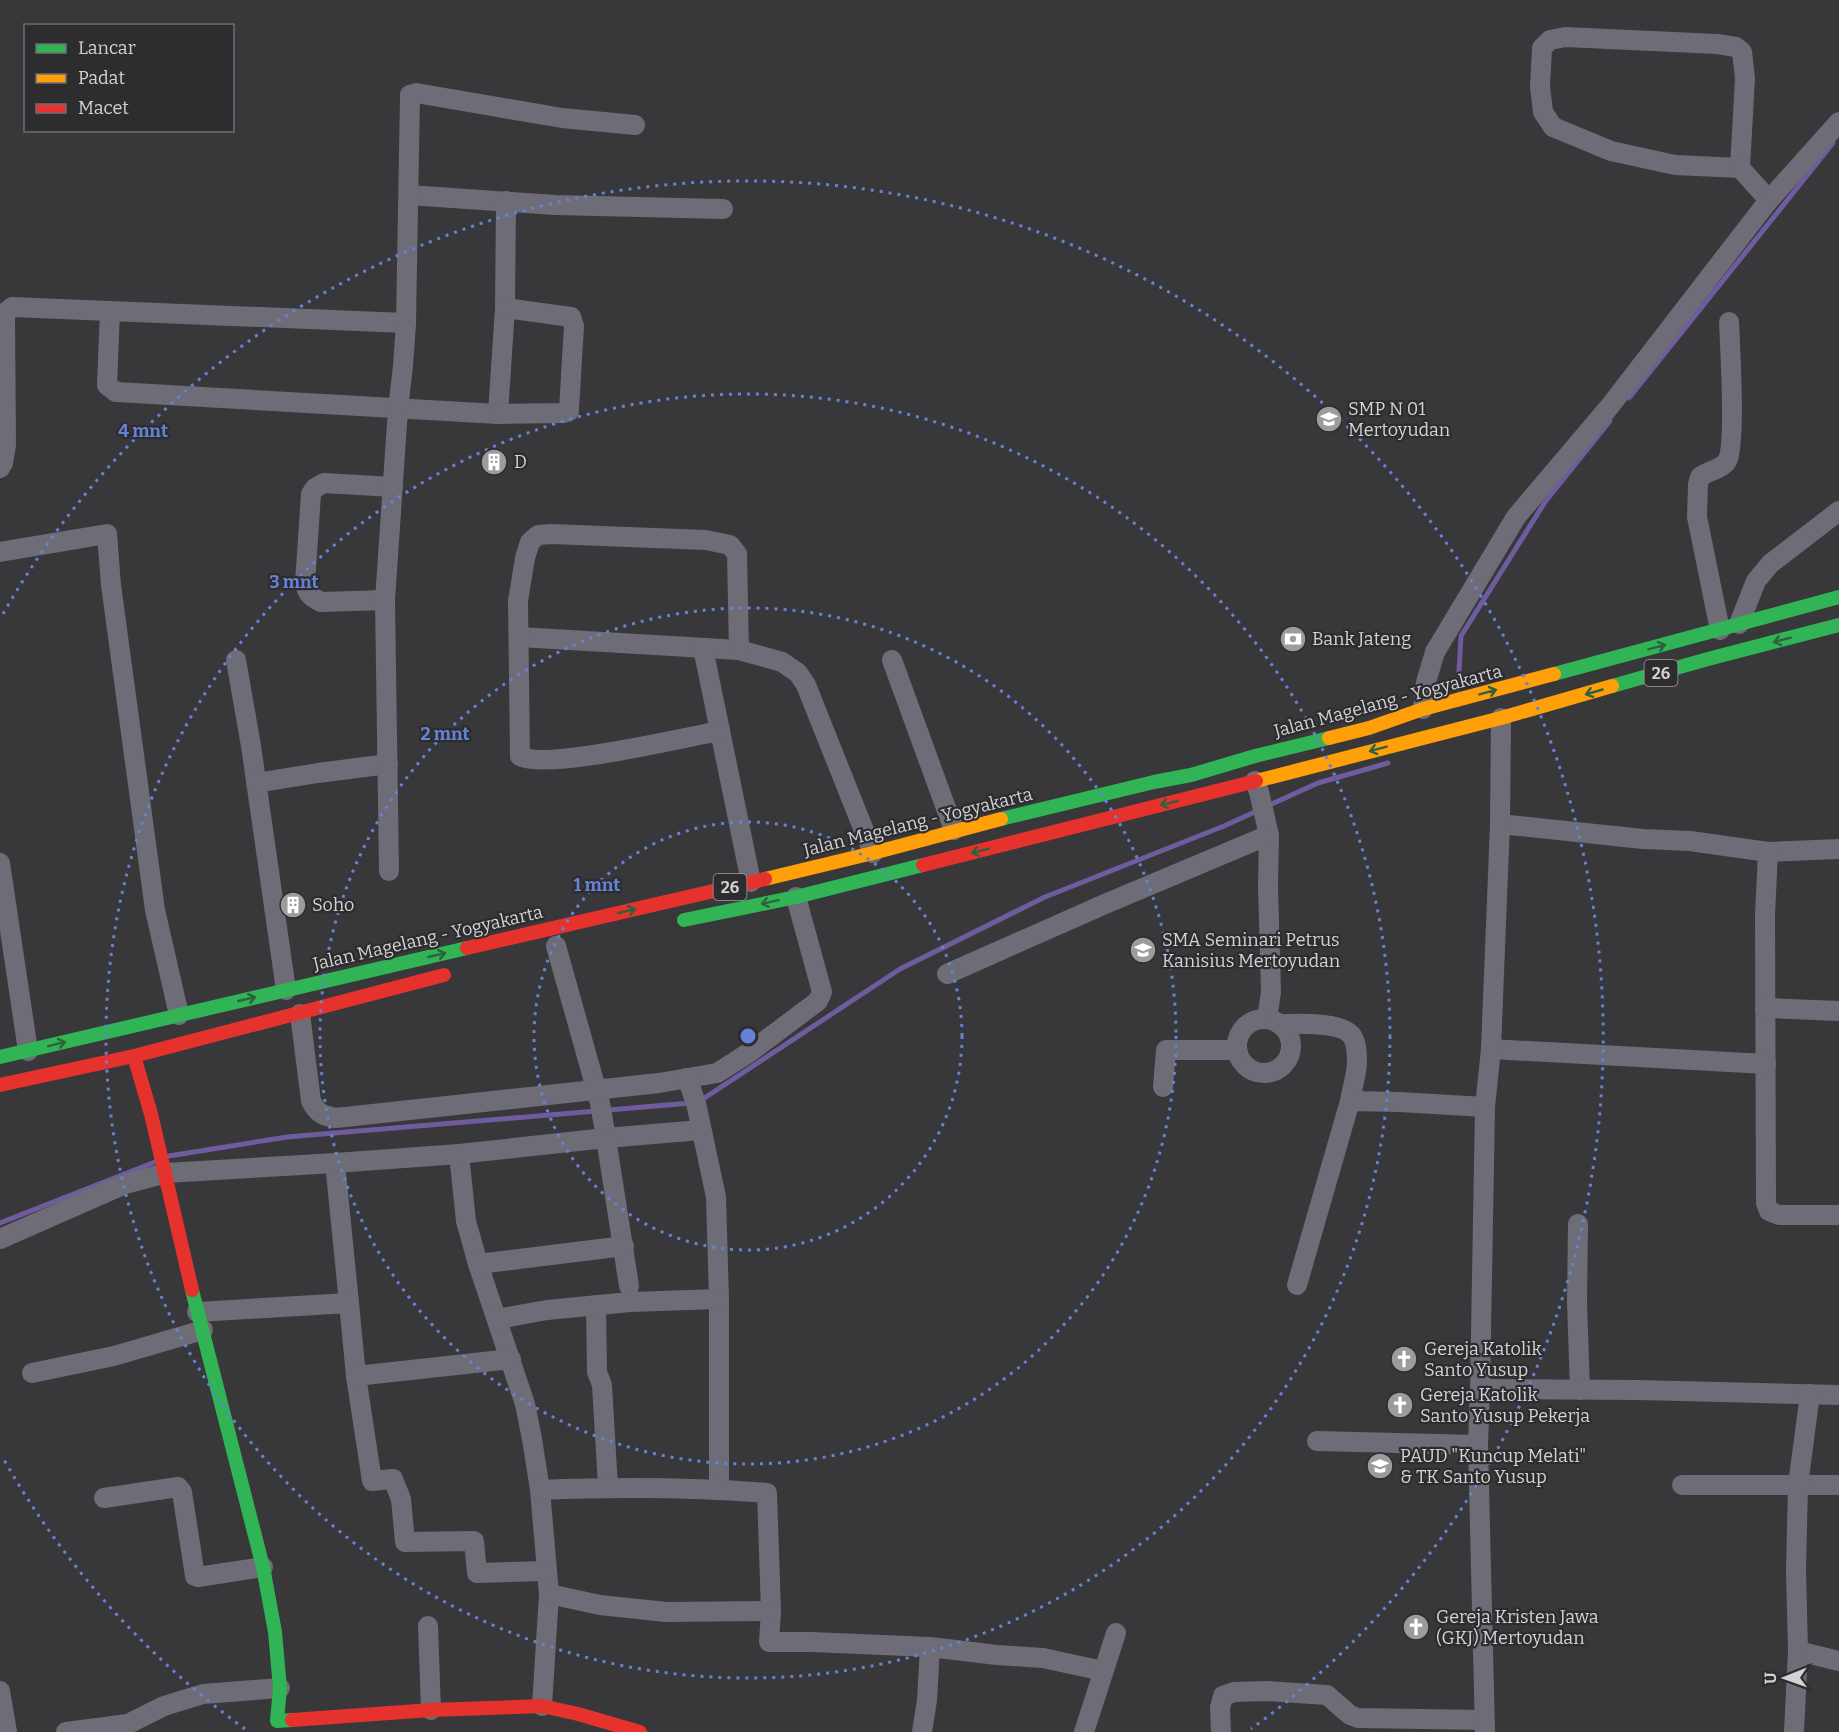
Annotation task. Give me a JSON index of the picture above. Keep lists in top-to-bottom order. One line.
{"streets":{"main road":["26","Jalan Magelang - Yogyakarta"]},"places":{"school or university":["SMP N 01 Mertoyudan","SMA Seminari Petrus Kanisius Mertoyudan","PAUD \"Kuncup Melati\" & TK Santo Yusup"],"building":["D","Soho"],"bank":["Bank Jateng"],"church":["Gereja Katolik Santo Yusup","Gereja Katolik Santo Yusup Pekerja","Gereja Kristen Jawa (GKJ) Mertoyudan"]},"legend":["Lancar","Padat","Macet"],"north":"left","rings":["4 mnt","3 mnt","2 mnt","1 mnt"]}
